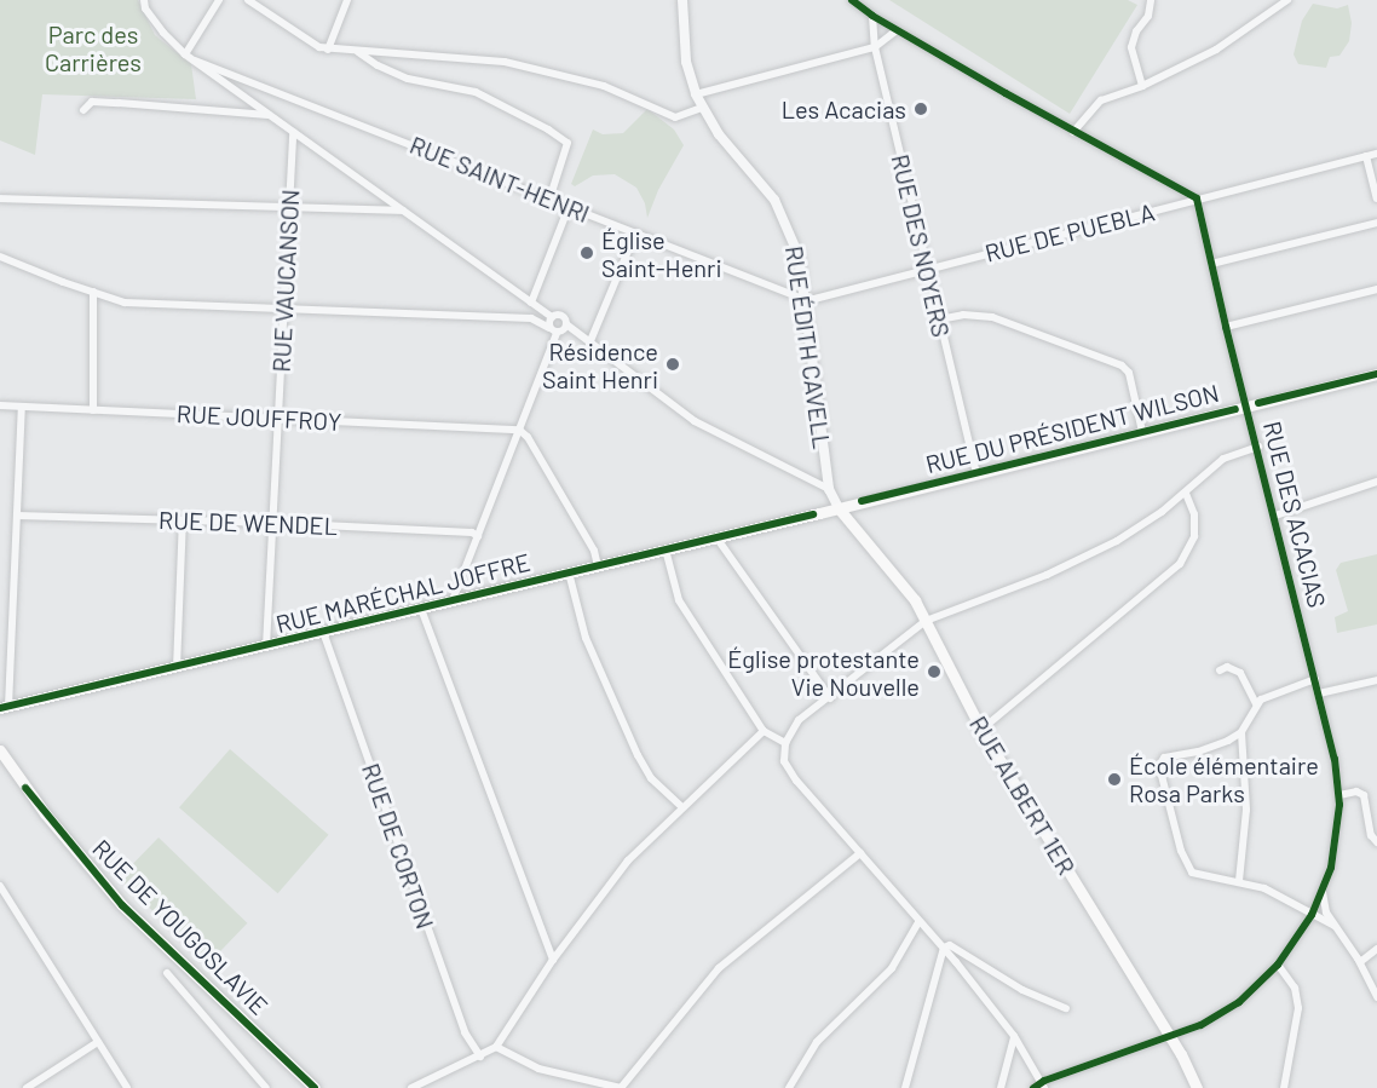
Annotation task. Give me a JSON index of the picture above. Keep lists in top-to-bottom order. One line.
{"streets":{"main road":["RUE DU PRÉSIDENT WILSON","RUE MARÉCHAL JOFFRE","RUE ALBERT 1ER","RUE DE YOUGOSLAVIE"],"street":["RUE SAINT-HENRI","RUE DE PUEBLA","RUE DES NOYERS","RUE VAUCANSON","RUE ÉDITH CAVELL","RUE JOUFFROY","RUE DES ACACIAS","RUE DE WENDEL","RUE DE CORTON"]},"crossings":[["RUE SAINT-HENRI","RUE DE PUEBLA"],["RUE SAINT-HENRI","RUE ÉDITH CAVELL"],["RUE DE PUEBLA","RUE DES NOYERS"],["RUE DE PUEBLA","RUE ÉDITH CAVELL"],["RUE DE PUEBLA","RUE DES ACACIAS"],["RUE DES NOYERS","RUE DU PRÉSIDENT WILSON"],["RUE VAUCANSON","RUE JOUFFROY"],["RUE VAUCANSON","RUE DE WENDEL"],["RUE VAUCANSON","RUE MARÉCHAL JOFFRE"],["RUE ÉDITH CAVELL","RUE DU PRÉSIDENT WILSON"],["RUE ÉDITH CAVELL","RUE MARÉCHAL JOFFRE"],["RUE ÉDITH CAVELL","RUE ALBERT 1ER"],["RUE DU PRÉSIDENT WILSON","RUE DES ACACIAS"],["RUE DU PRÉSIDENT WILSON","RUE MARÉCHAL JOFFRE"],["RUE DU PRÉSIDENT WILSON","RUE ALBERT 1ER"],["RUE DES ACACIAS","RUE ALBERT 1ER"],["RUE MARÉCHAL JOFFRE","RUE ALBERT 1ER"],["RUE MARÉCHAL JOFFRE","RUE DE CORTON"]],"parks":["Parc des Carrières"],"places":["Les Acacias","Église Saint-Henri","Résidence Saint Henri","Église protestante Vie Nouvelle","École élémentaire Rosa Parks"]}
